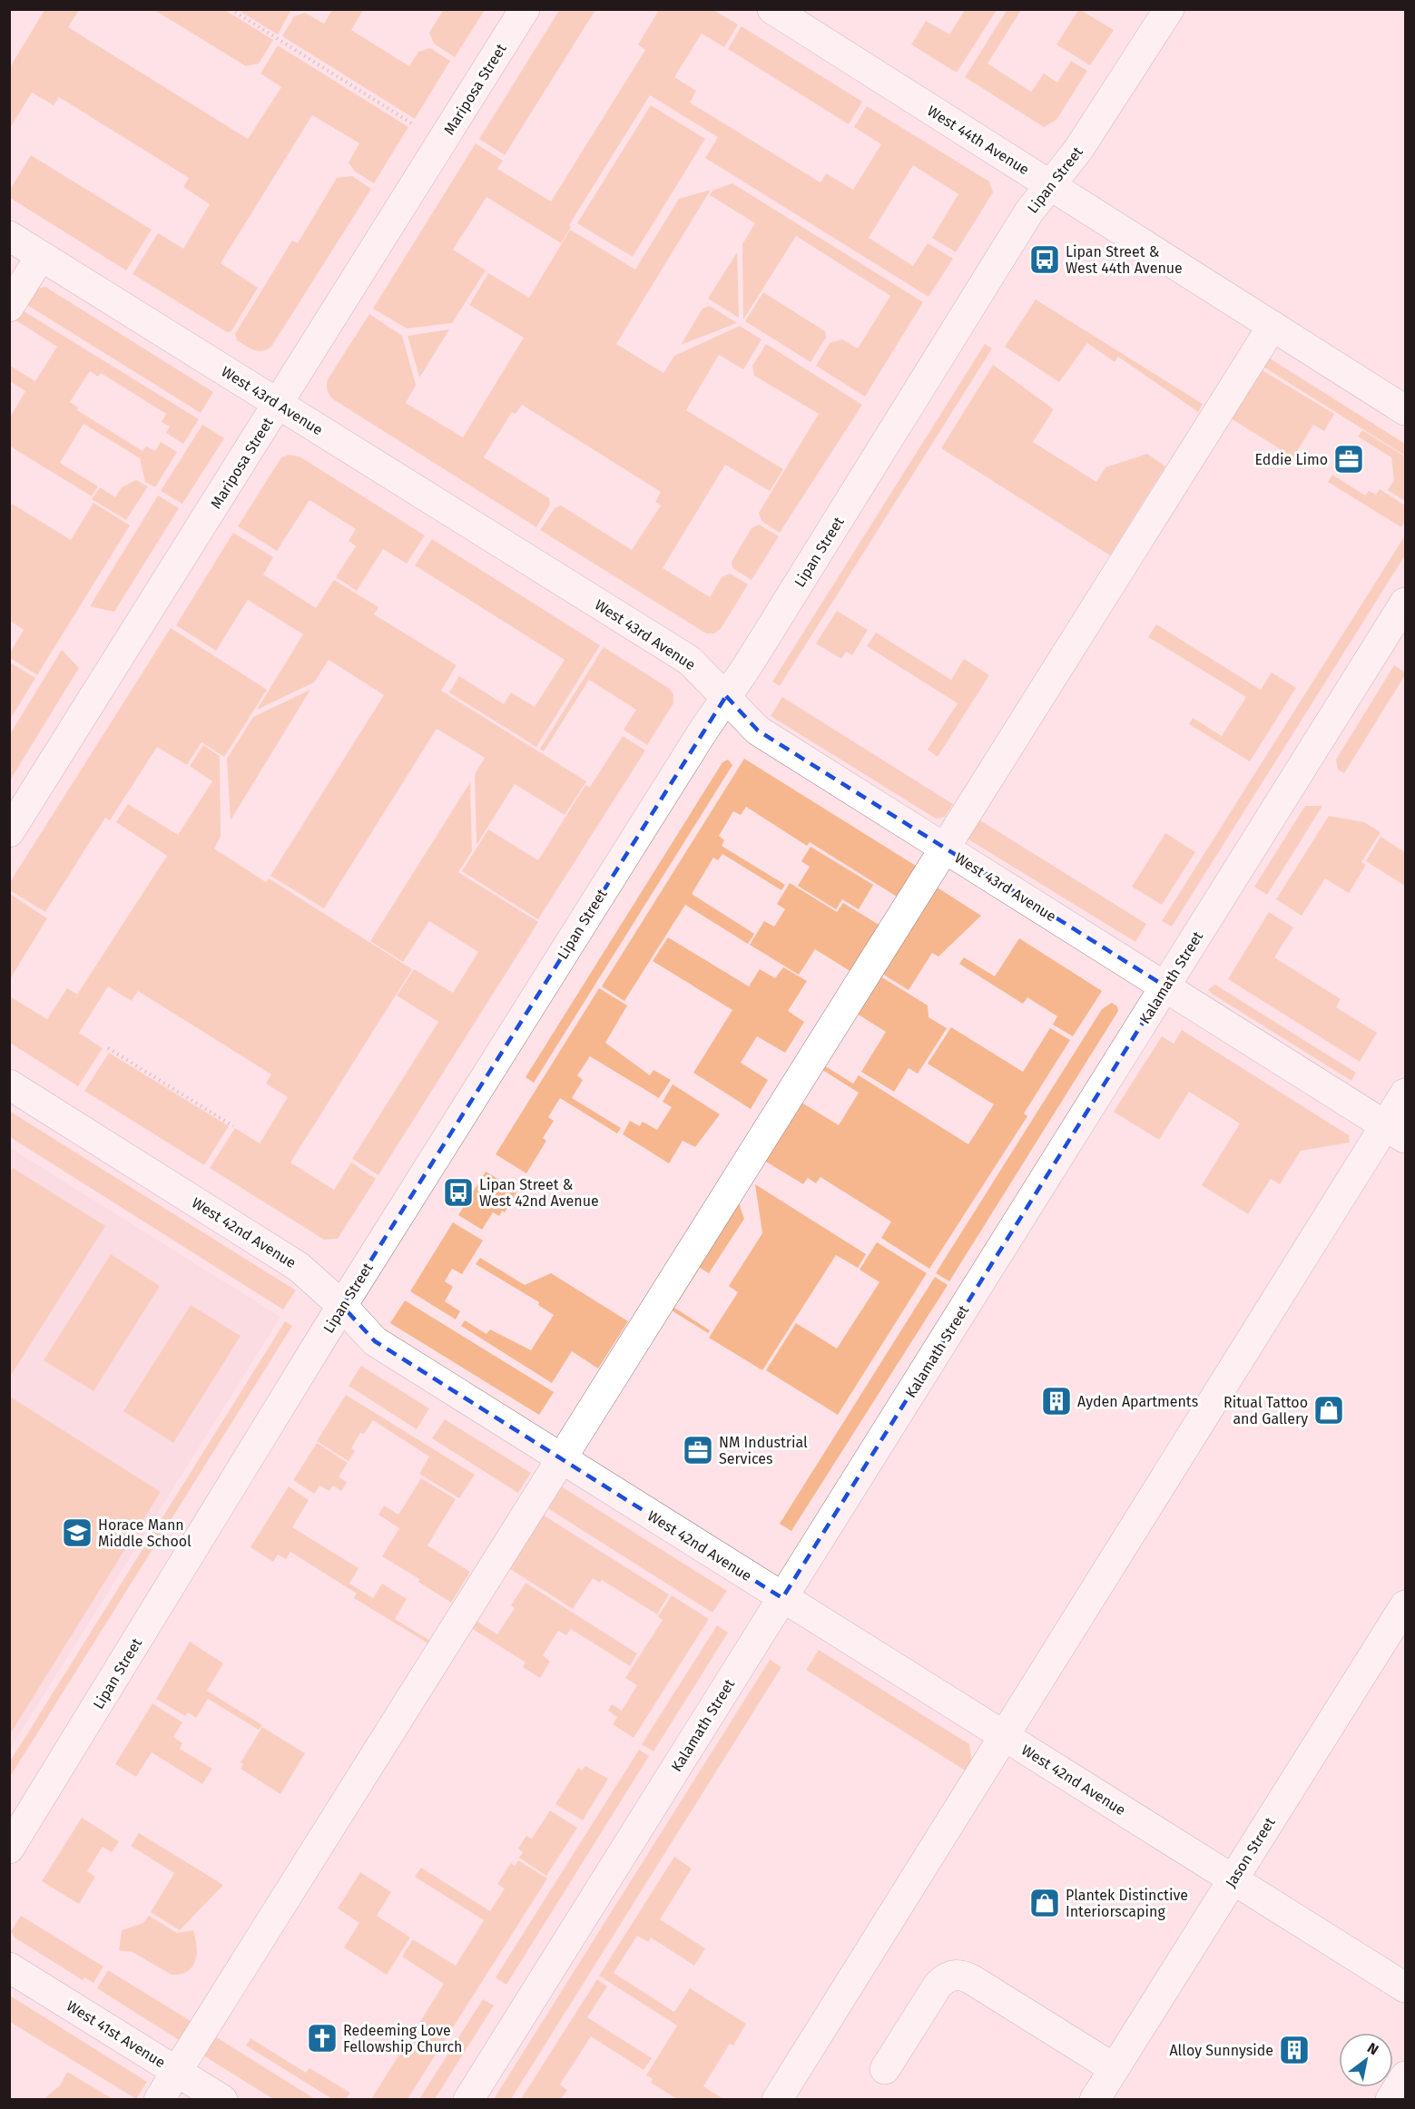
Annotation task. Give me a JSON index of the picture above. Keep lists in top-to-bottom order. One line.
{"streets":{"street":["Mariposa Street","West 44th Avenue","Lipan Street","West 43rd Avenue","Kalamath Street","West 42nd Avenue","Jason Street","West 41st Avenue"]},"crossings":[["Mariposa Street","West 43rd Avenue"],["West 44th Avenue","Lipan Street"],["Lipan Street","West 43rd Avenue"],["Lipan Street","West 42nd Avenue"],["West 43rd Avenue","Kalamath Street"],["Kalamath Street","West 42nd Avenue"],["West 42nd Avenue","Jason Street"]],"places":{"bus stop":["Lipan Street & West 44th Avenue","Lipan Street & West 42nd Avenue"],"office":["Eddie Limo","NM Industrial Services"],"building":["Ayden Apartments","Alloy Sunnyside"],"shop":["Ritual Tattoo and Gallery","Plantek Distinctive Interiorscaping"],"school or university":["Horace Mann Middle School"],"church":["Redeeming Love Fellowship Church"]},"north":"top right"}
